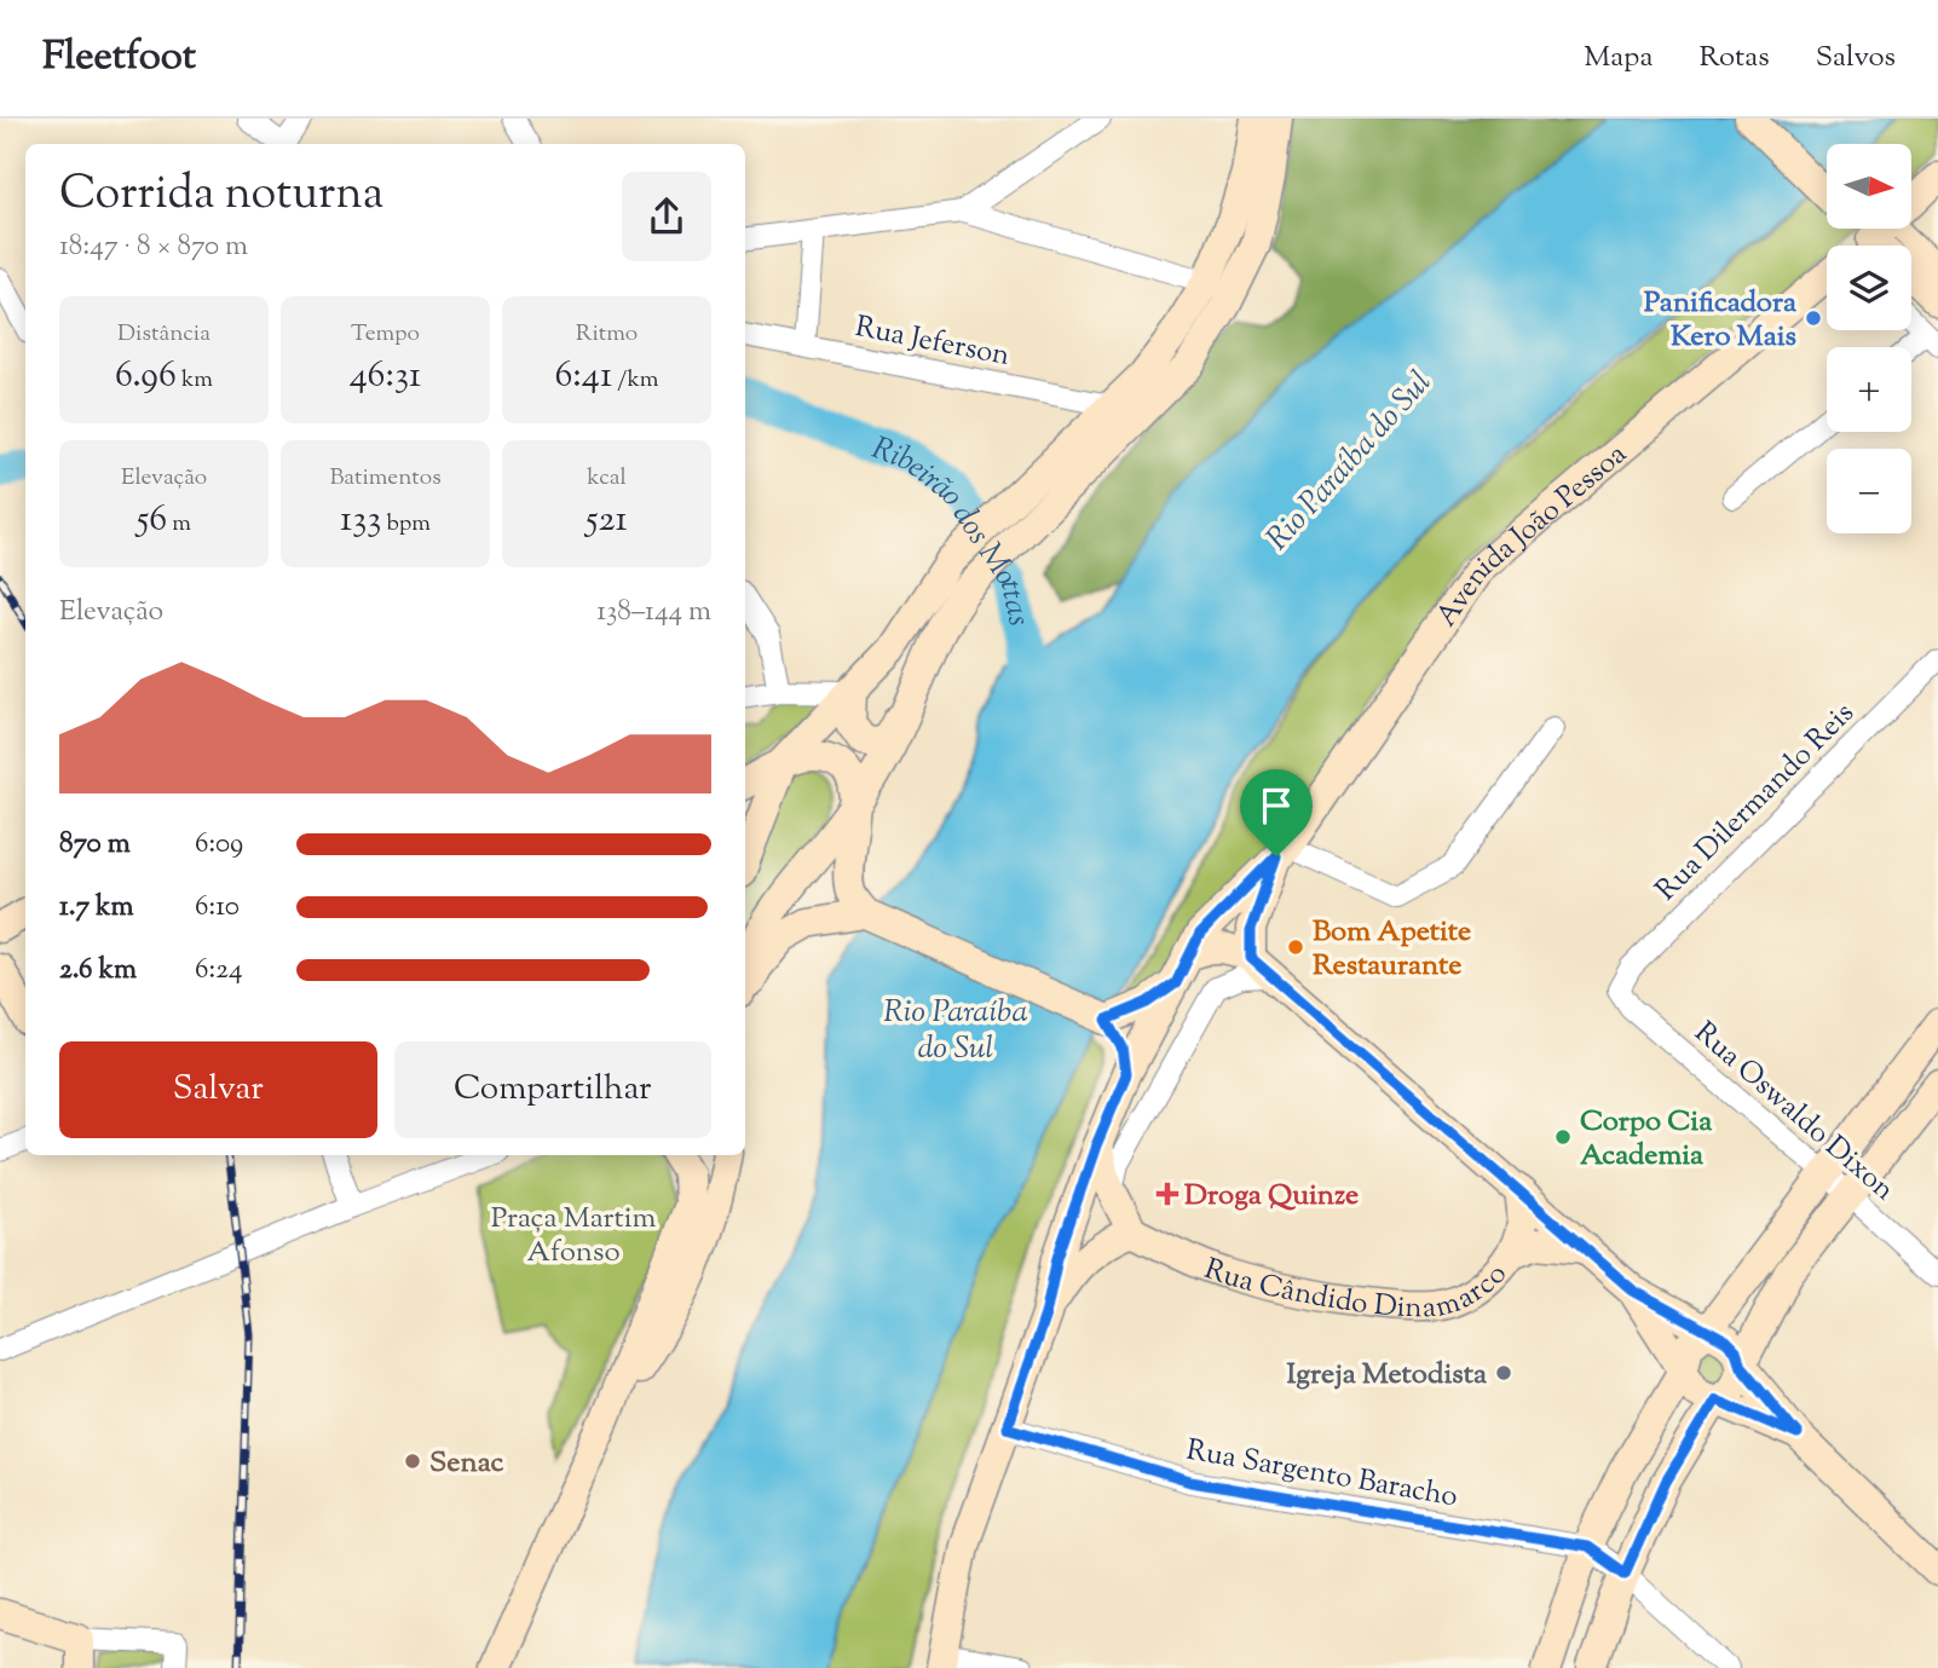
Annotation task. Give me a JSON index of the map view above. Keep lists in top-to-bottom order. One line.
{"streets":{"street":["Rua Jeferson","Avenida João Pessoa","Rua Dilermando Reis","Rua Oswaldo Dixon","Rua Cândido Dinamarco","Rua Sargento Baracho"]},"crossings":[["Rua Dilermando Reis","Rua Oswaldo Dixon"]],"water":["Rio Paraíba do Sul","Ribeirão dos Mottas"],"parks":["Praça Martim Afonso"],"places":{"other":["Panificadora Kero Mais","Bom Apetite Restaurante","Corpo Cia Academia","Igreja Metodista","Senac"],"health":["Droga Quinze"]},"north":"right","page":{"header":"Fleetfoot","nav":["Mapa","Rotas","Salvos"],"map_buttons":["+","−"],"heading":["Corrida noturna","18:47 · 8 × 870 m"],"stats":[["Distância","6.96 km"],["Tempo","46:31"],["Ritmo","6:41 /km"],["Elevação","56 m"],["Batimentos","133 bpm"],["kcal","521"]],"chart":["Elevação","138–144 m"],"list":[{"name":"870 m","note":"6:09"},{"name":"1.7 km","note":"6:10"},{"name":"2.6 km","note":"6:24"}],"buttons":["Salvar","Compartilhar"]}}
